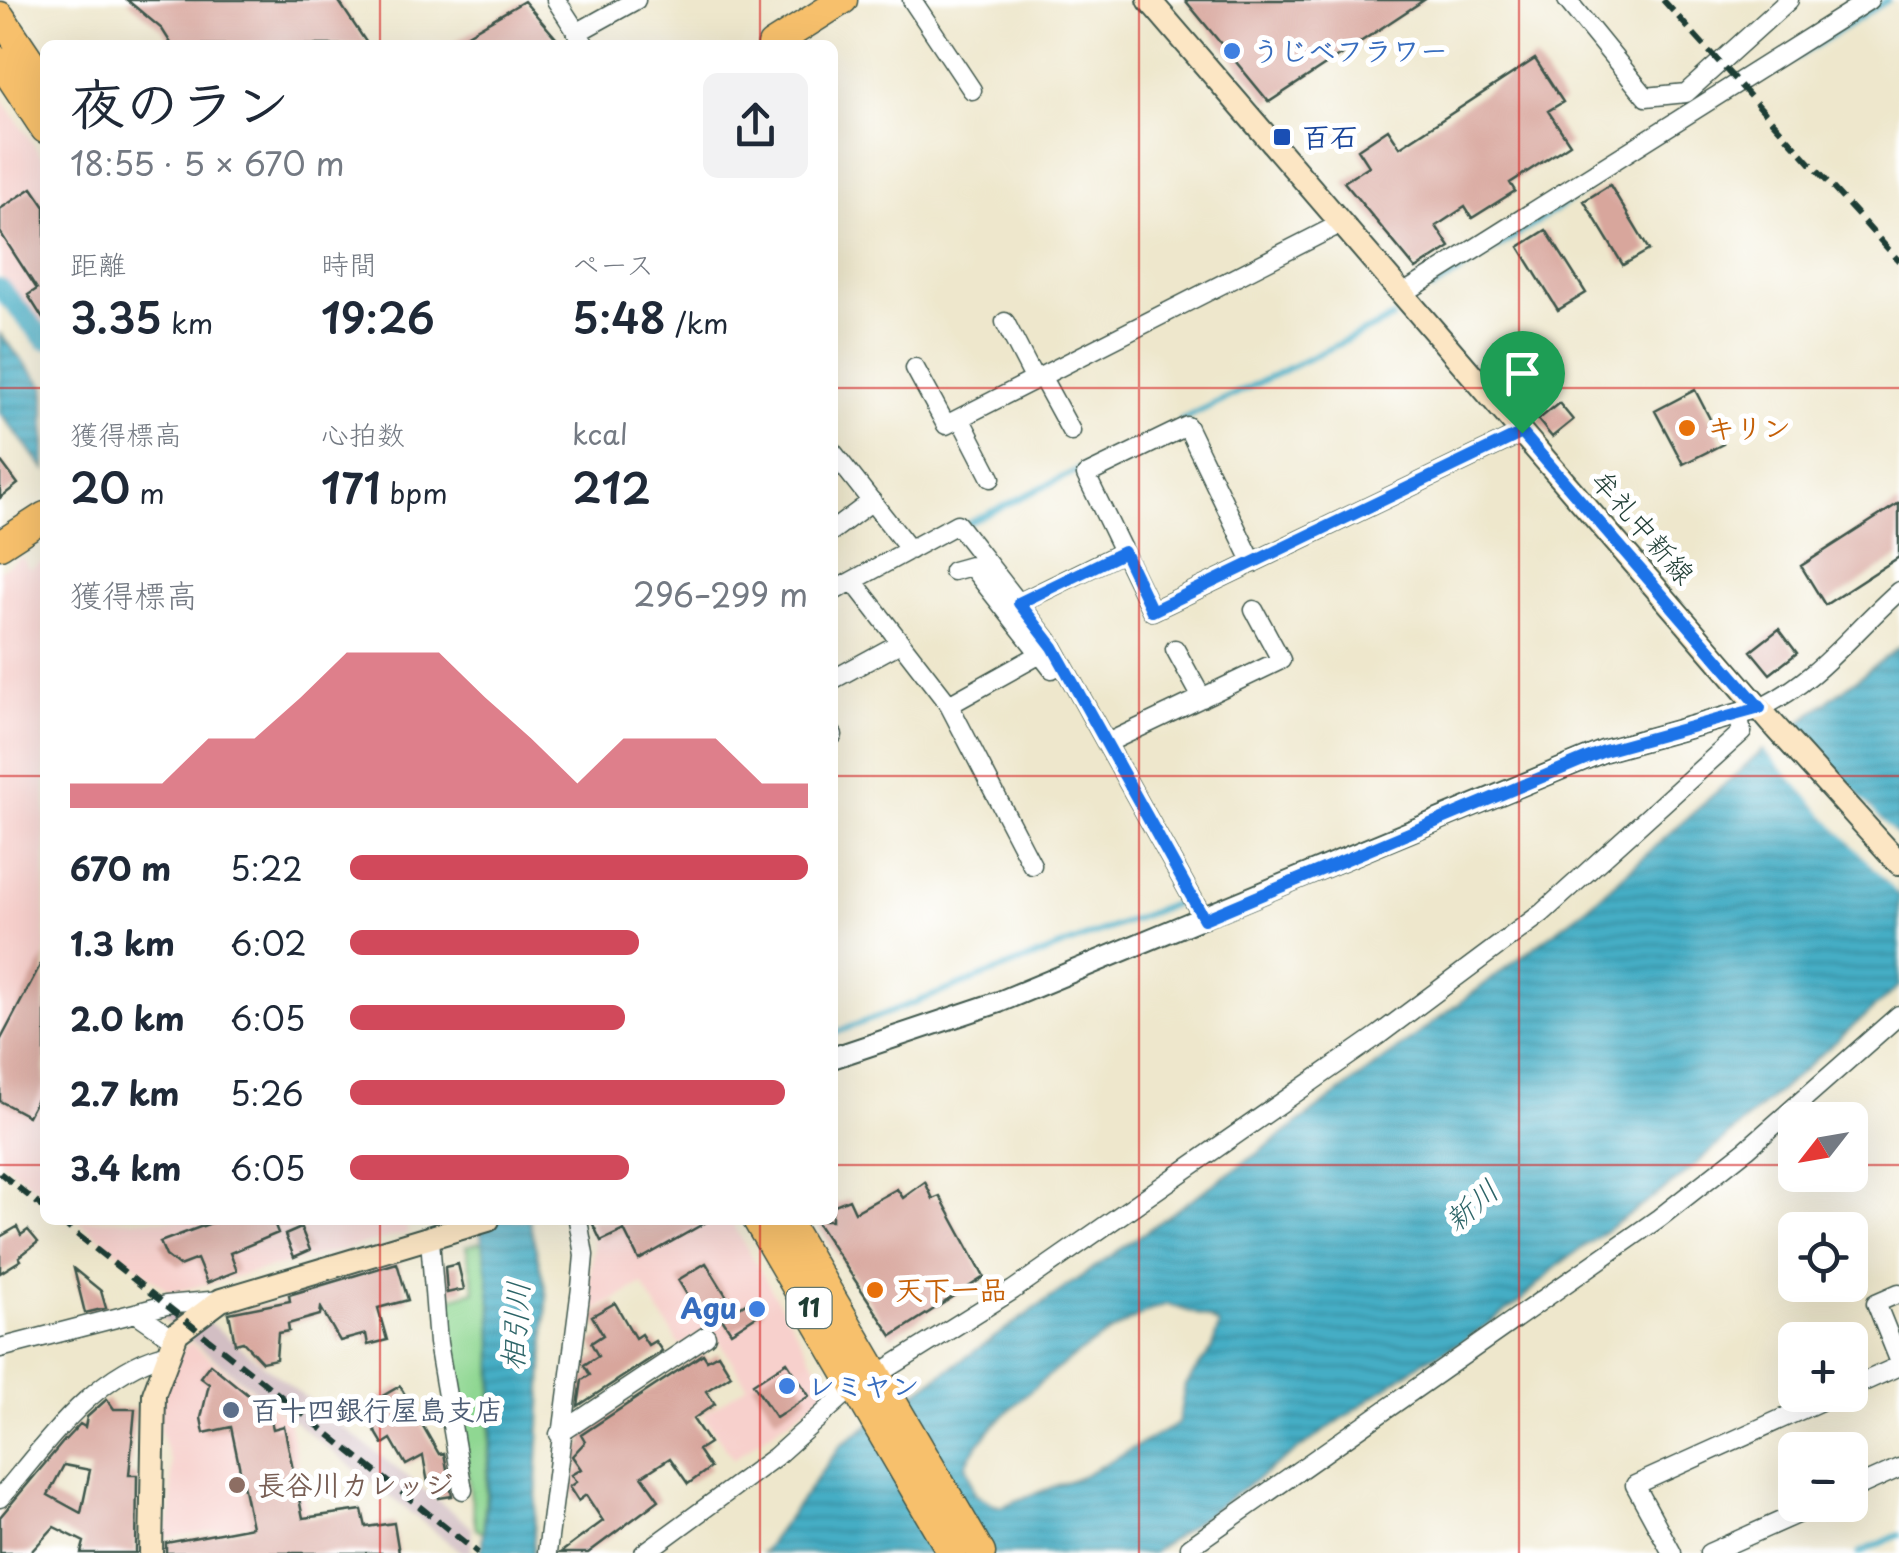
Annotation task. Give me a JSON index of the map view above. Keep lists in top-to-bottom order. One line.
{"streets":{"main road":["牟礼中新線","11"]},"water":["新川","相引川"],"places":{"other":["うじべフラワー","キリン","天下一品","Agu","レミヤン","百十四銀行屋島支店","長谷川カレッジ"],"transit":["百石"]},"north":"bottom left","page":{"heading":["夜のラン","18:55 · 5 × 670 m"],"stats":[["距離","3.35 km"],["時間","19:26"],["ペース","5:48 /km"],["獲得標高","20 m"],["心拍数","171 bpm"],["kcal","212"]],"chart":["獲得標高","296–299 m"],"list":[{"name":"670 m","note":"5:22"},{"name":"1.3 km","note":"6:02"},{"name":"2.0 km","note":"6:05"},{"name":"2.7 km","note":"5:26"},{"name":"3.4 km","note":"6:05"}],"map_buttons":["+","−"]}}
